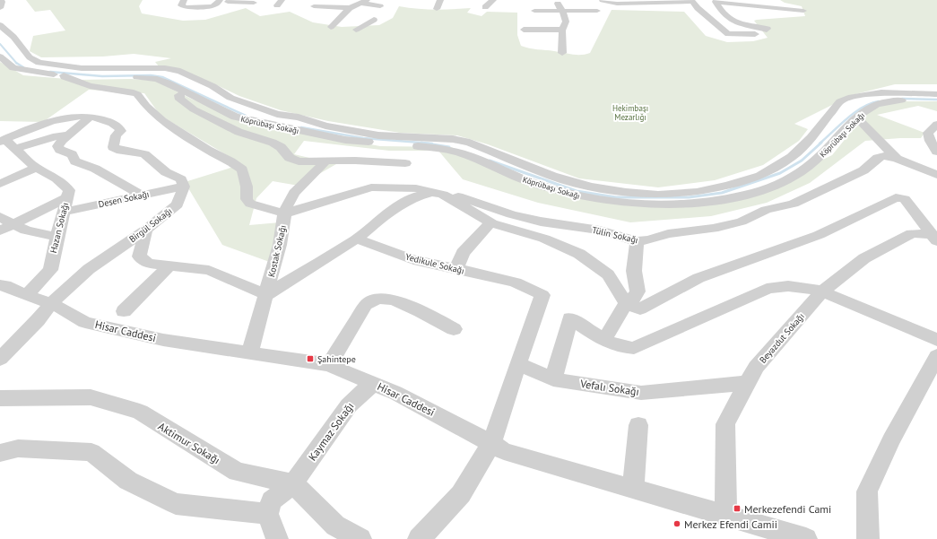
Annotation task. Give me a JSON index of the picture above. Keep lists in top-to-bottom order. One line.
{"streets":{"street":["Köprübaşı Sokağı","Desen Sokağı","Birgül Sokağı","Hazan Sokağı","Tülin Sokağı","Kostak Sokağı","Yedikule Sokağı","Hisar Caddesi","Beyazdut Sokağı","Vefalı Sokağı","Kaymaz Sokağı","Aktimur Sokağı"]},"crossings":[["Desen Sokağı","Birgül Sokağı"],["Desen Sokağı","Hazan Sokağı"],["Birgül Sokağı","Hisar Caddesi"],["Hazan Sokağı","Hisar Caddesi"],["Tülin Sokağı","Yedikule Sokağı"],["Kostak Sokağı","Hisar Caddesi"],["Yedikule Sokağı","Hisar Caddesi"],["Yedikule Sokağı","Vefalı Sokağı"],["Hisar Caddesi","Beyazdut Sokağı"],["Hisar Caddesi","Kaymaz Sokağı"],["Beyazdut Sokağı","Vefalı Sokağı"],["Kaymaz Sokağı","Aktimur Sokağı"]],"parks":["Hekimbaşı Mezarlığı"],"places":{"transit":["Şahintepe","Merkezefendi Cami"],"other":["Merkez Efendi Camii"]}}
